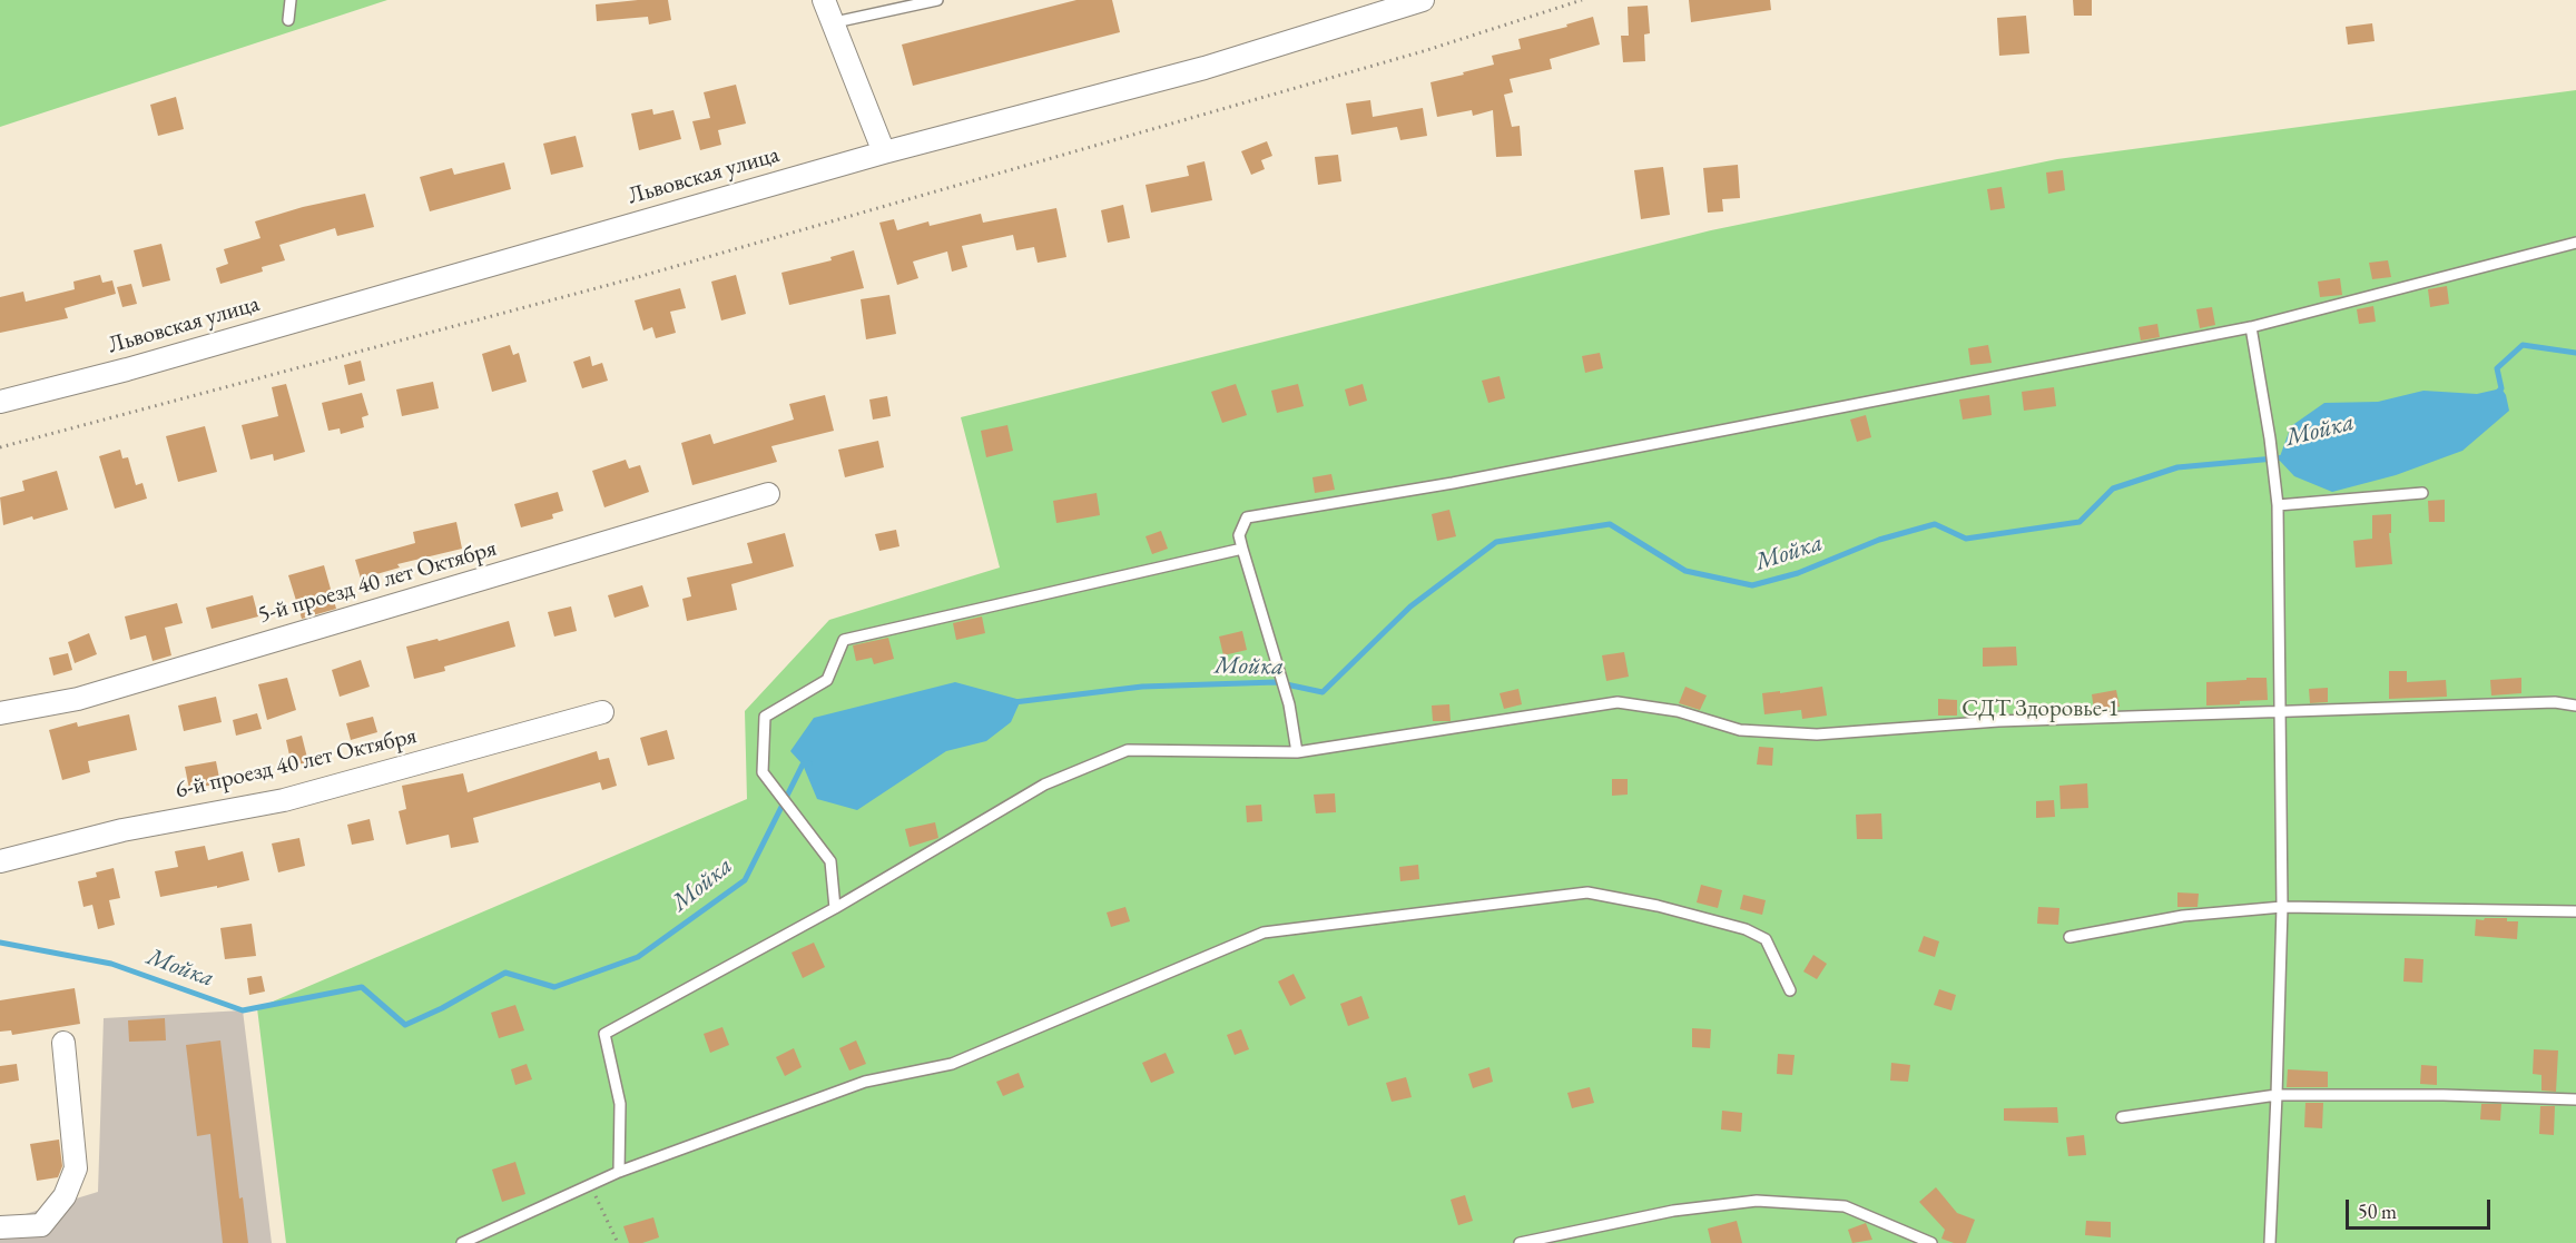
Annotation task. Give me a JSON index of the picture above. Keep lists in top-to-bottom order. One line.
{"streets":{"street":["Львовская улица","5-й проезд 40 лет Октября","6-й проезд 40 лет Октября"]},"water":["Мойка"],"parks":["СДТ Здоровье-1"],"scale_bar":"50 m"}
